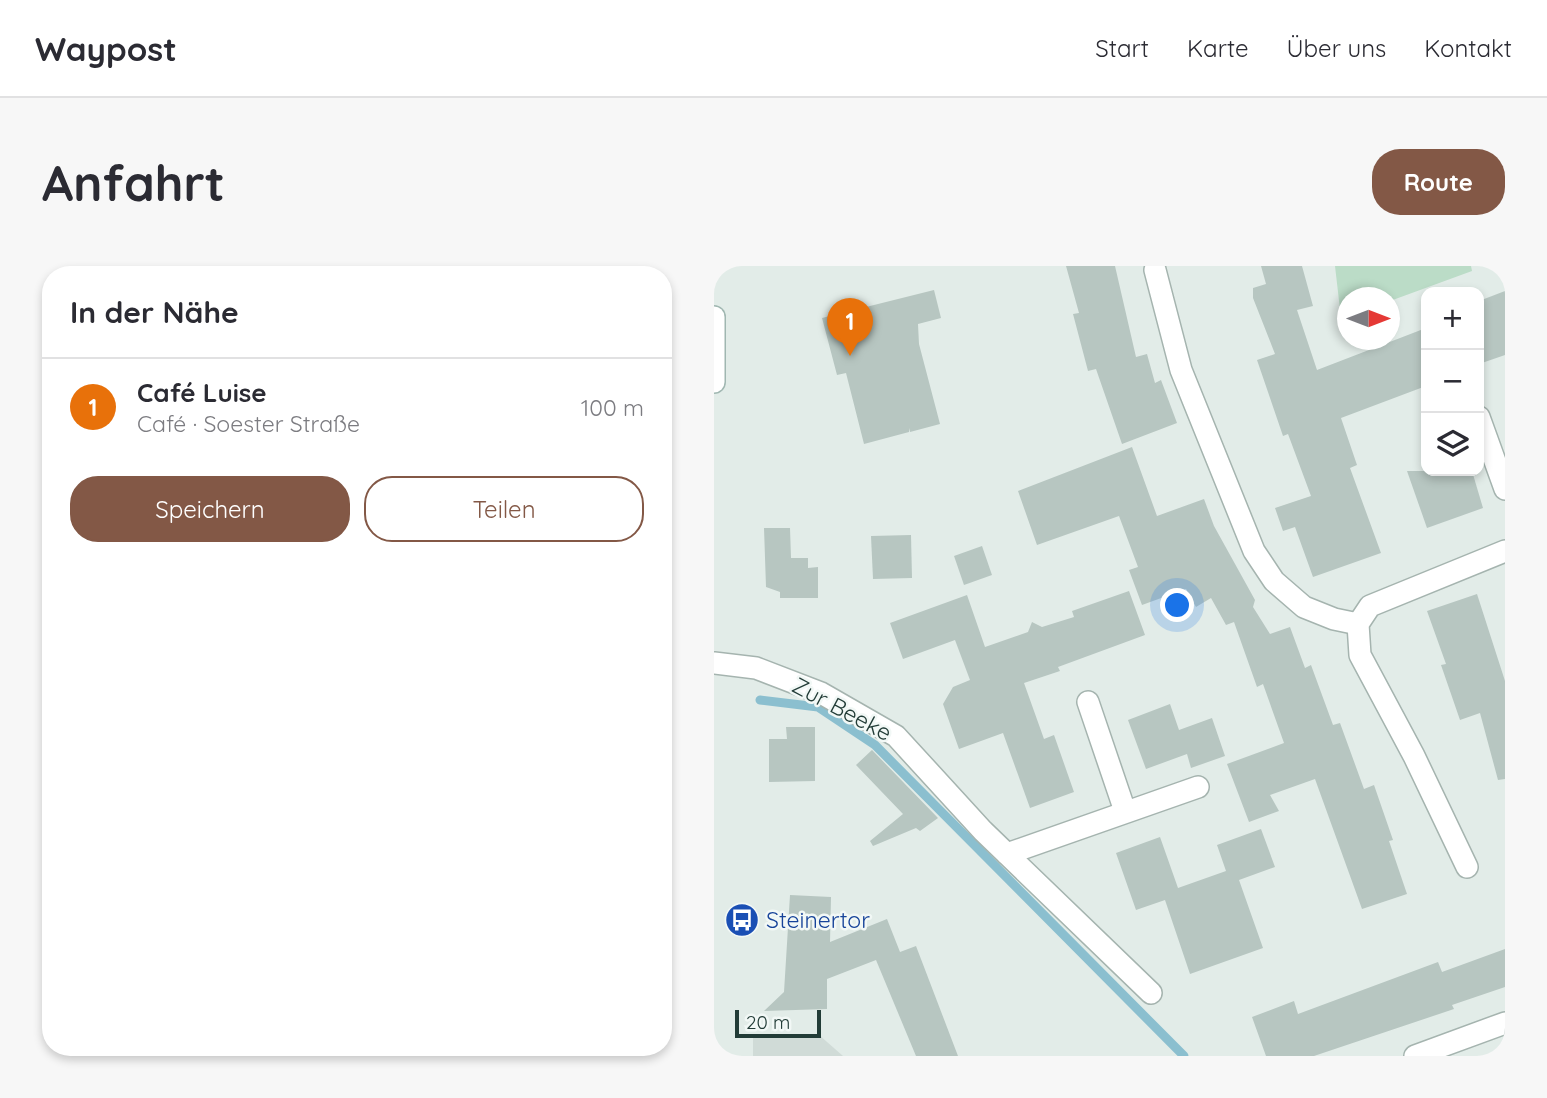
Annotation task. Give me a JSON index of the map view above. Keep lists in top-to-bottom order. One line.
{"streets":{"street":["Zur Beeke"]},"places":{"bus stop":["Steinertor"]},"scale_bar":"20 m","north":"right","page":{"header":"Waypost","nav":["Start","Karte","Über uns","Kontakt"],"buttons":["Route",["Speichern","Teilen"]],"title":"Anfahrt","heading":"In der Nähe","map_buttons":["+","−"],"pins":"1","list":[{"mark":"1","name":"Café Luise","note":"Café · Soester Straße","value":"100 m"}],"scale":"20 m"}}
